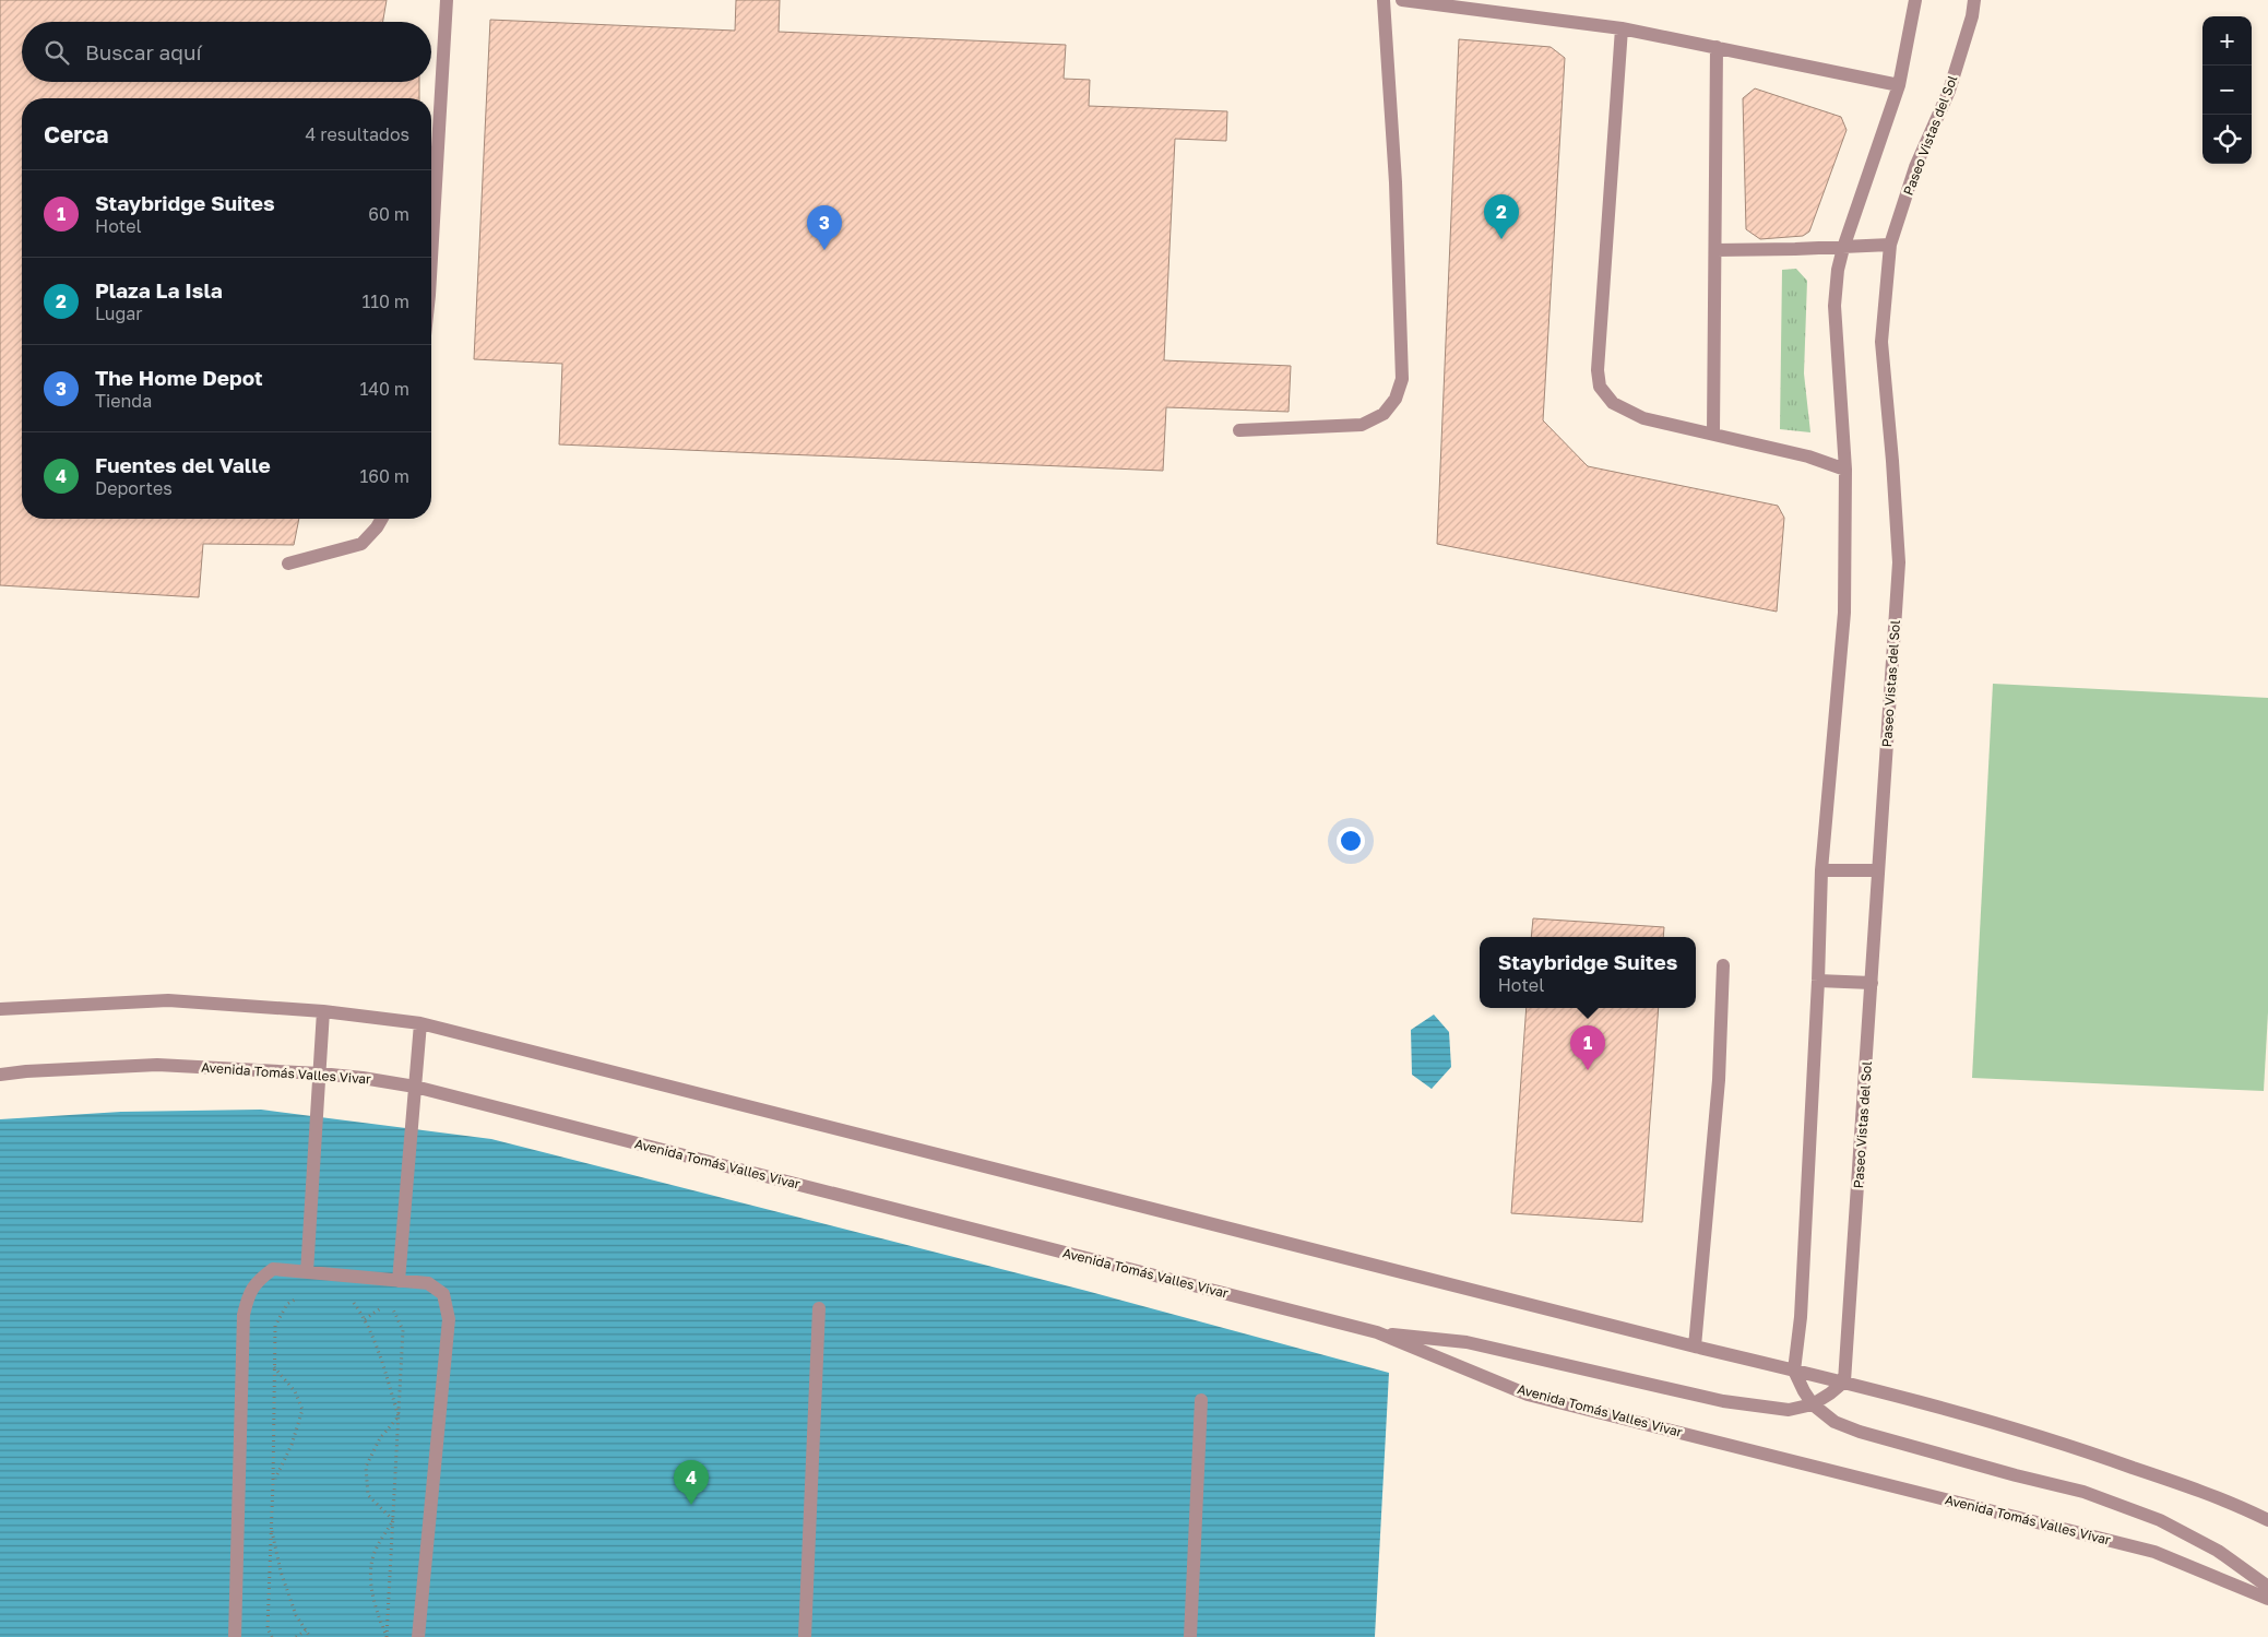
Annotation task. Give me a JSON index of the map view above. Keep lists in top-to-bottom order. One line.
{"streets":{"street":["Paseo Vistas del Sol","Avenida Tomás Valles Vivar"]},"page":{"map_buttons":["+","−"],"search":"Buscar aquí","heading":["Cerca","4 resultados"],"list":[{"mark":"1","name":"Staybridge Suites","note":"Hotel","value":"60 m"},{"mark":"2","name":"Plaza La Isla","note":"Lugar","value":"110 m"},{"mark":"3","name":"The Home Depot","note":"Tienda","value":"140 m"},{"mark":"4","name":"Fuentes del Valle","note":"Deportes","value":"160 m"}],"pins":["2","3","1","4"],"popup":["Staybridge Suites","Hotel"]}}
